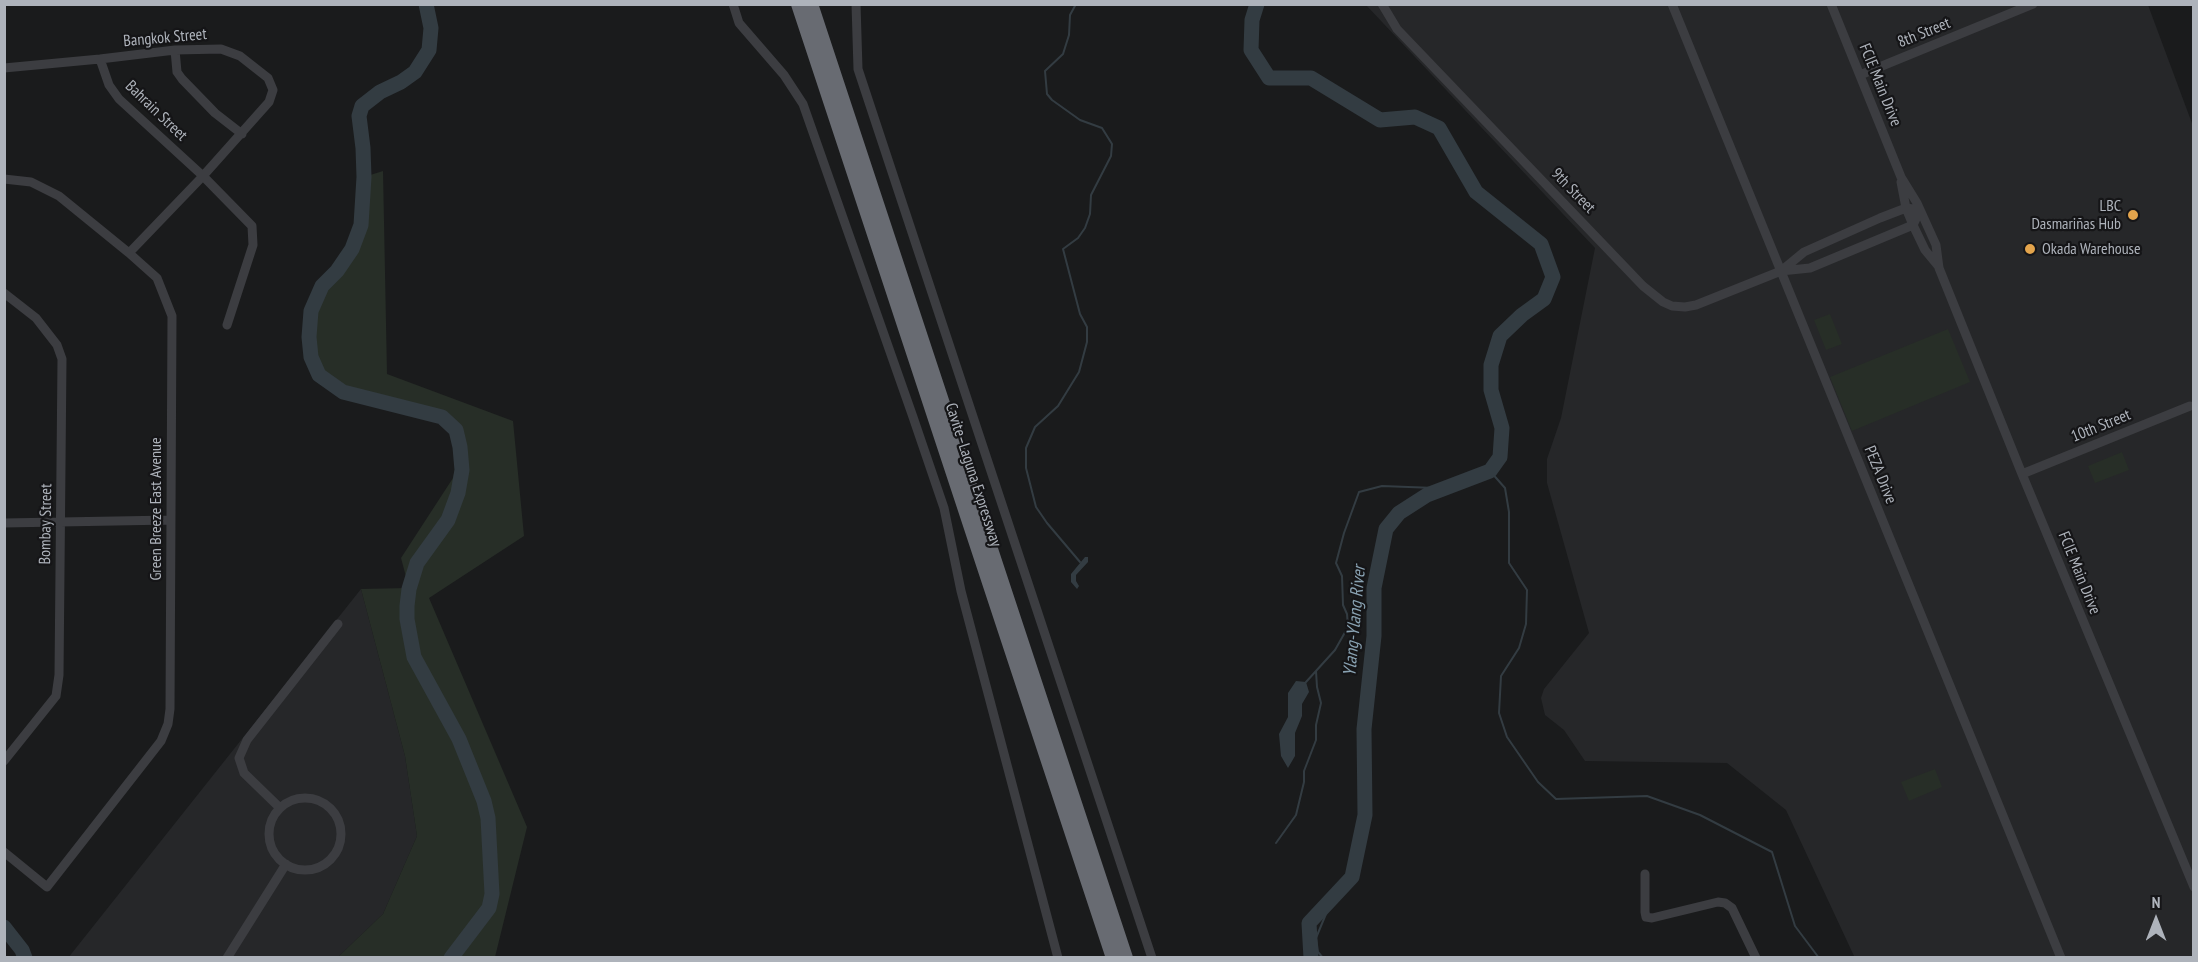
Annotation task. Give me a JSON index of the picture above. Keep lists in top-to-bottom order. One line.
{"streets":{"highway":["Cavite–Laguna Expressway"],"street":["8th Street","Bangkok Street","FCIE Main Drive","Bahrain Street","9th Street","10th Street","PEZA Drive","Green Breeze East Avenue","Bombay Street"]},"crossings":[["8th Street","FCIE Main Drive"],["Bangkok Street","Bahrain Street"],["Bangkok Street","Green Breeze East Avenue"],["FCIE Main Drive","9th Street"],["FCIE Main Drive","10th Street"],["9th Street","PEZA Drive"]],"water":["Ylang-Ylang River"],"places":["LBC Dasmariñas Hub","Okada Warehouse"],"north":"top"}
